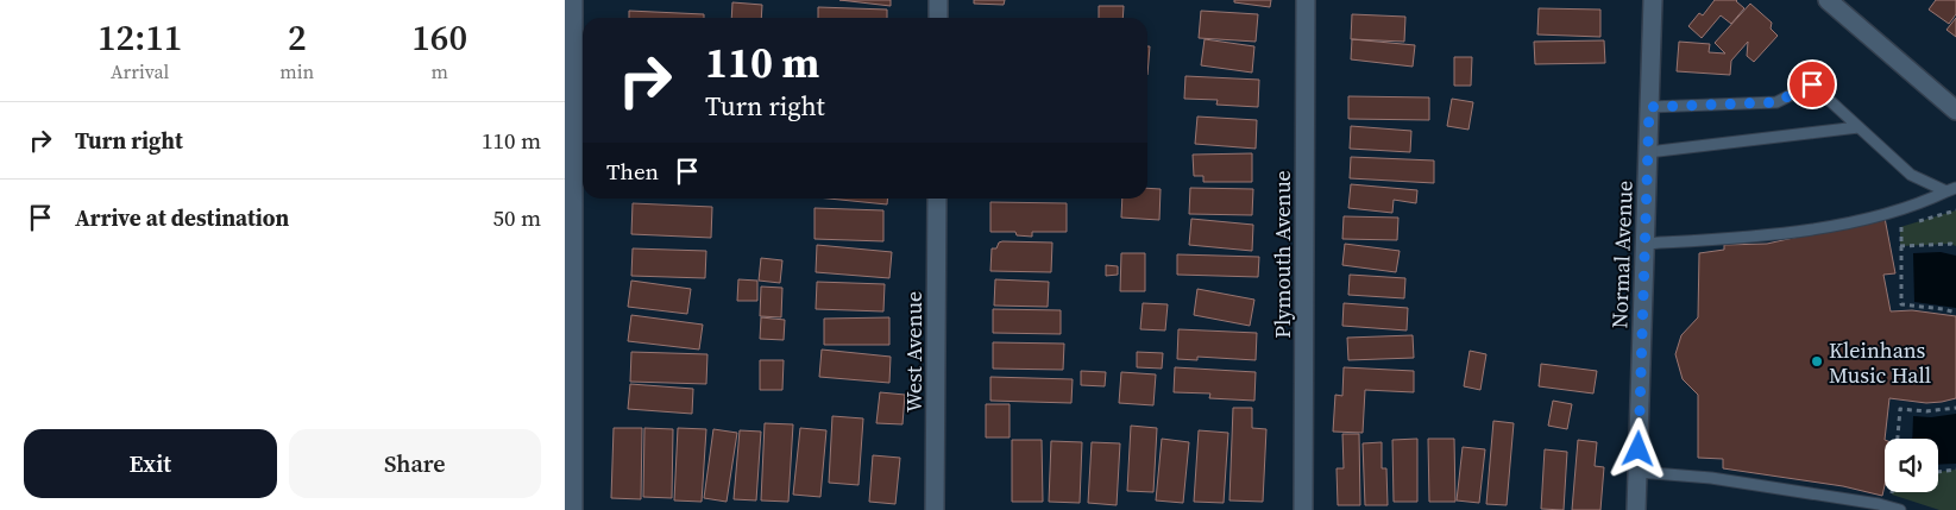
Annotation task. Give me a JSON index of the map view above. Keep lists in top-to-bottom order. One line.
{"streets":{"street":["Plymouth Avenue","Normal Avenue","West Avenue"]},"places":["Kleinhans Music Hall"],"page":{"eta":["12:11","Arrival","2","min","160","m"],"turn":["110 m","Turn right"],"list":[{"name":"Turn right","value":"110 m"},{"name":"Arrive at destination","value":"50 m"}],"then":"Then","buttons":["Exit","Share"]}}
